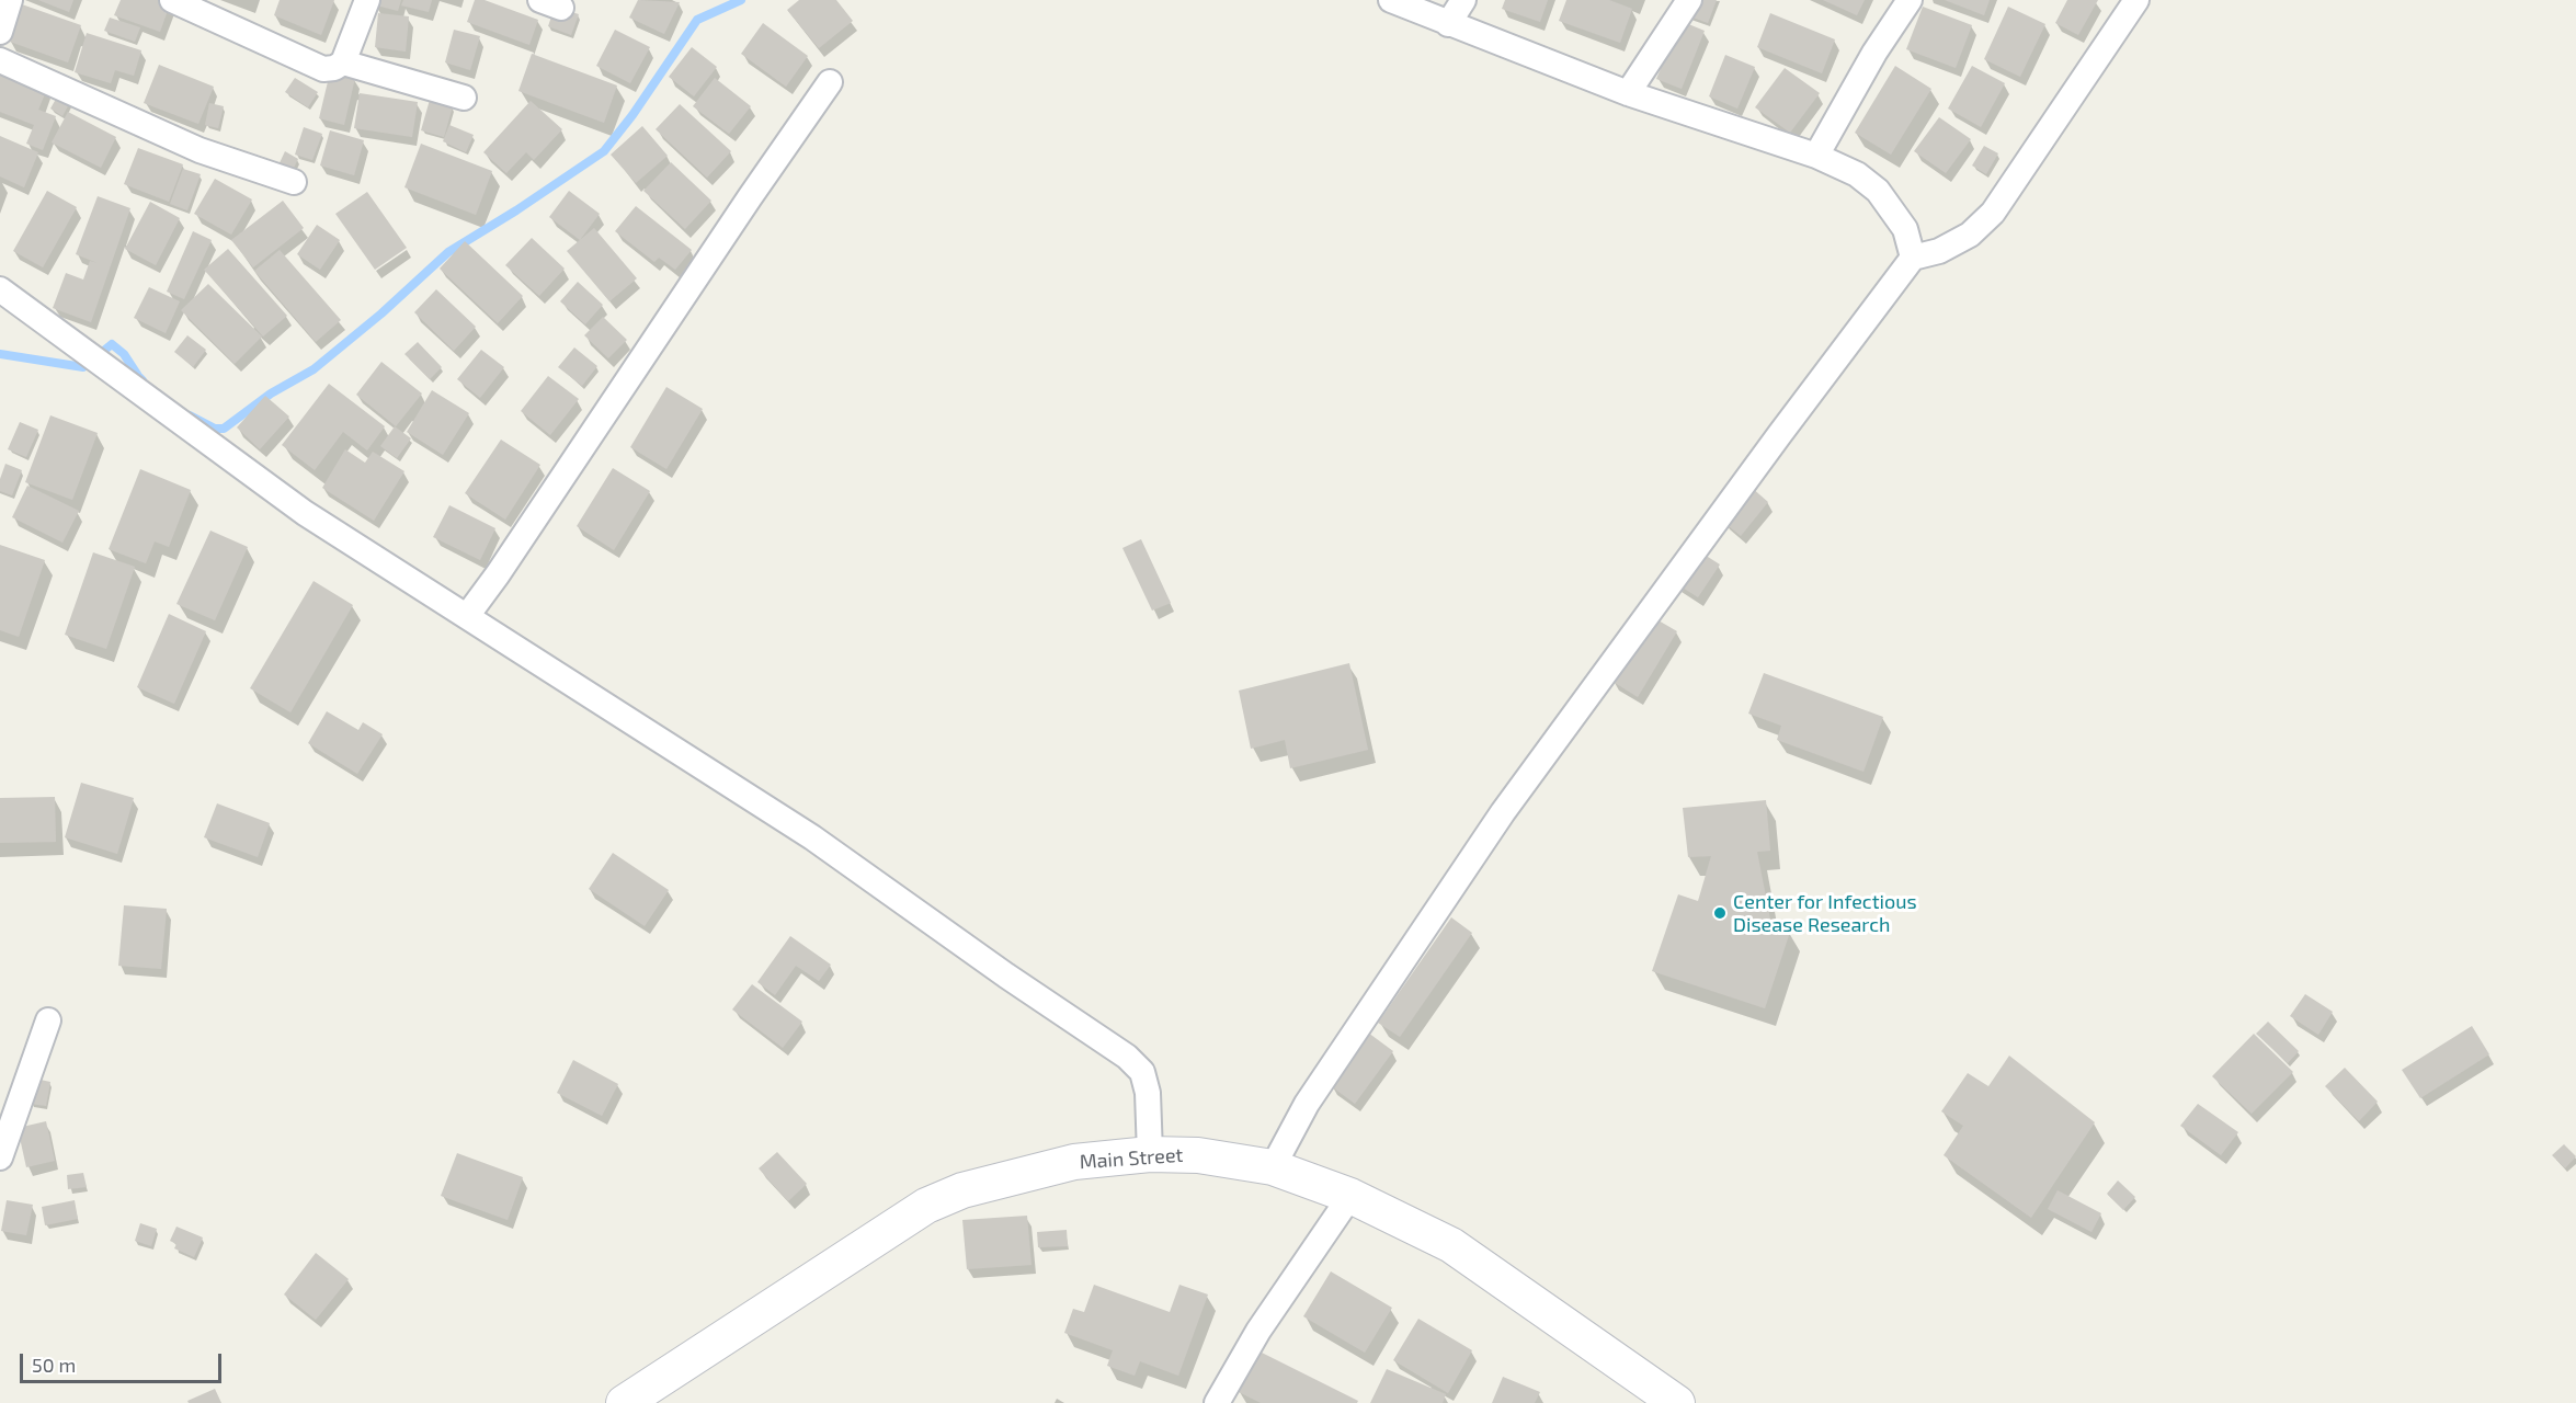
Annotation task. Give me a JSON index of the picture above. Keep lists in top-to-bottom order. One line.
{"streets":{"main road":["Main Street"]},"places":["Center for Infectious Disease Research"],"scale_bar":"50 m"}
